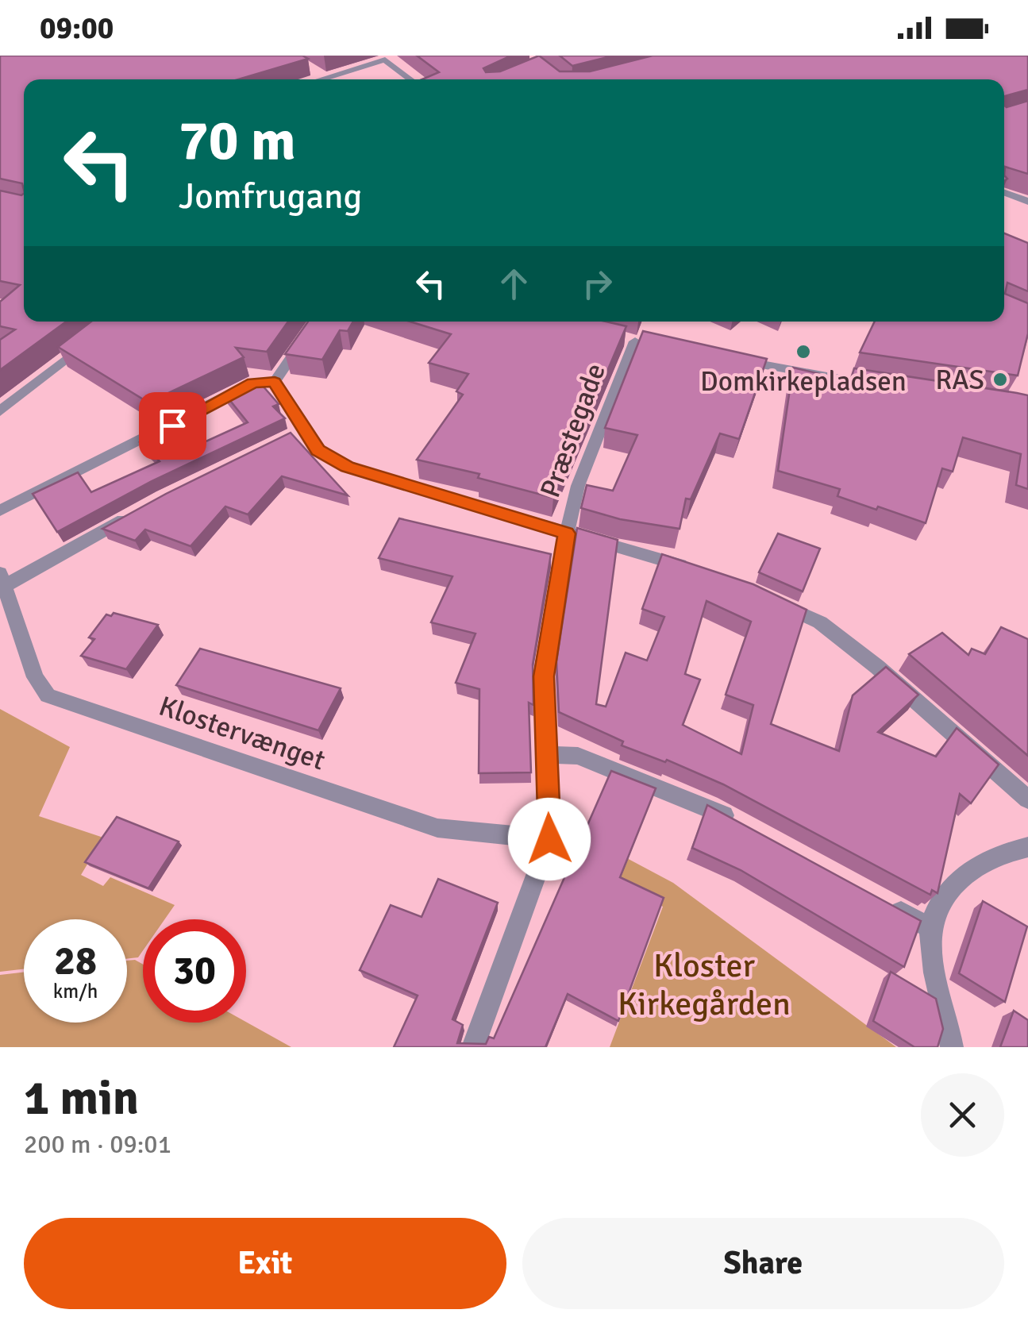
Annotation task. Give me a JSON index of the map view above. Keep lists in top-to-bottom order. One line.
{"streets":{"street":["Præstegade","Klostervænget"]},"crossings":[["Præstegade","Klostervænget"]],"parks":["Kloster Kirkegården"],"places":["Domkirkepladsen","RAS"],"page":{"status":"09:00","turn":["70 m","Jomfrugang"],"speed":"28 km/h","limit":"30","heading":["1 min","200 m · 09:01"],"buttons":["Exit","Share"]}}
